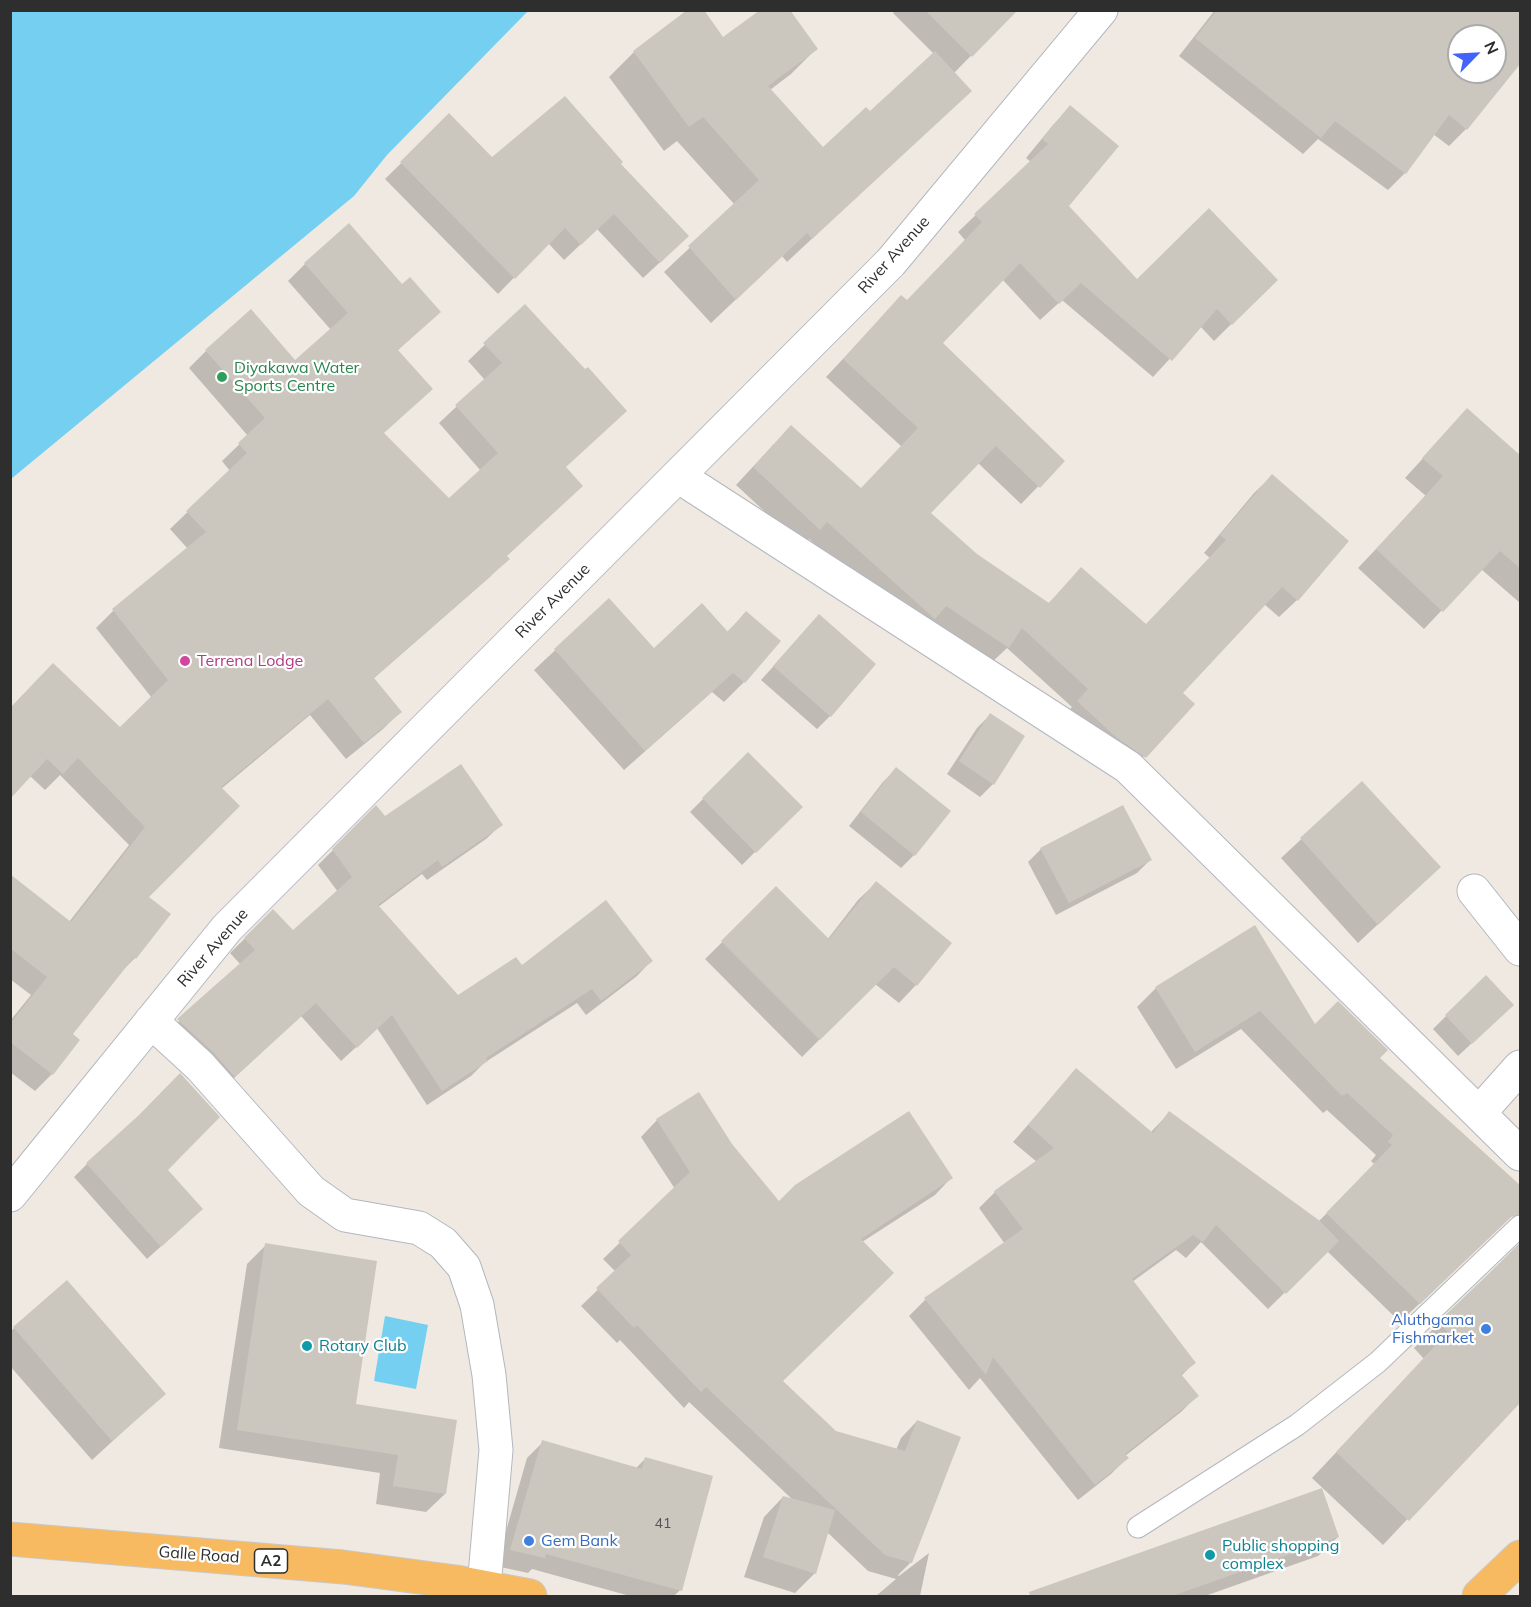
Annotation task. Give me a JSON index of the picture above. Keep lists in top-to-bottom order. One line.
{"streets":{"highway":["Galle Road","A2"],"street":["River Avenue"]},"places":["Diyakawa Water Sports Centre","Terrena Lodge","Aluthgama Fishmarket","Rotary Club","Gem Bank","Public shopping complex"],"house_numbers":["41"],"north":"top right"}
